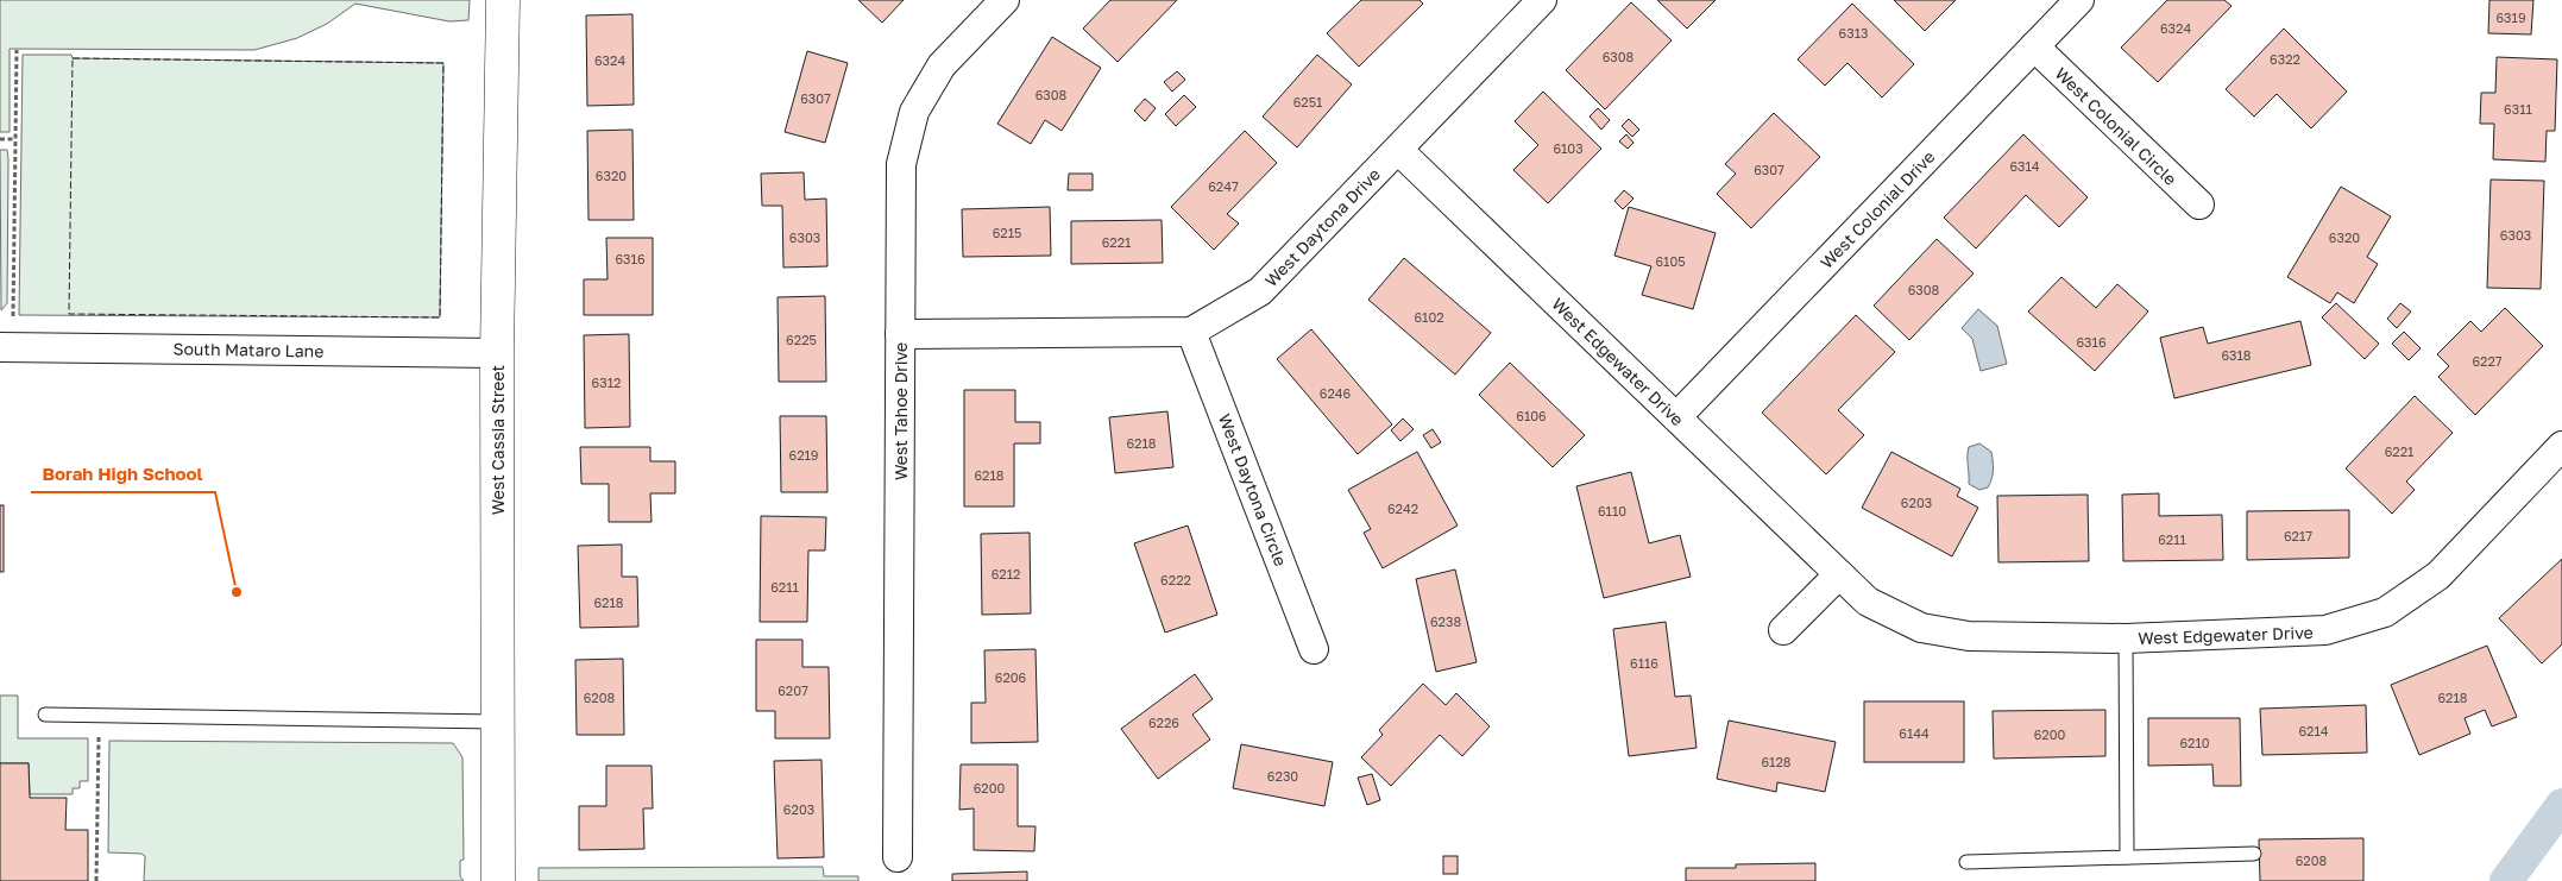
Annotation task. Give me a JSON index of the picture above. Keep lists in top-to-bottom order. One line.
{"streets":{"street":["West Colonial Circle","West Colonial Drive","West Daytona Drive","South Mataro Lane","West Edgewater Drive","West Tahoe Drive","West Cassia Street","West Daytona Circle"]},"crossings":[["West Colonial Circle","West Colonial Drive"],["West Colonial Drive","West Edgewater Drive"],["West Daytona Drive","West Edgewater Drive"],["West Daytona Drive","West Tahoe Drive"],["West Daytona Drive","West Daytona Circle"],["South Mataro Lane","West Cassia Street"]],"places":["Borah High School"],"house_numbers":["6319","6324","6313","6308","6322","6324","6308","6307","6251","6311","6103","6314","6307","6320","6247","6215","6303","6303","6320","6221","6316","6105","6308","6102","6225","6316","6318","6227","6312","6246","6106","6218","6221","6219","6218","6203","6242","6110","6217","6211","6212","6222","6211","6218","6238","6116","6206","6207","6208","6218","6226","6214","6144","6200","6210","6128","6230","6200","6203","6208"]}
